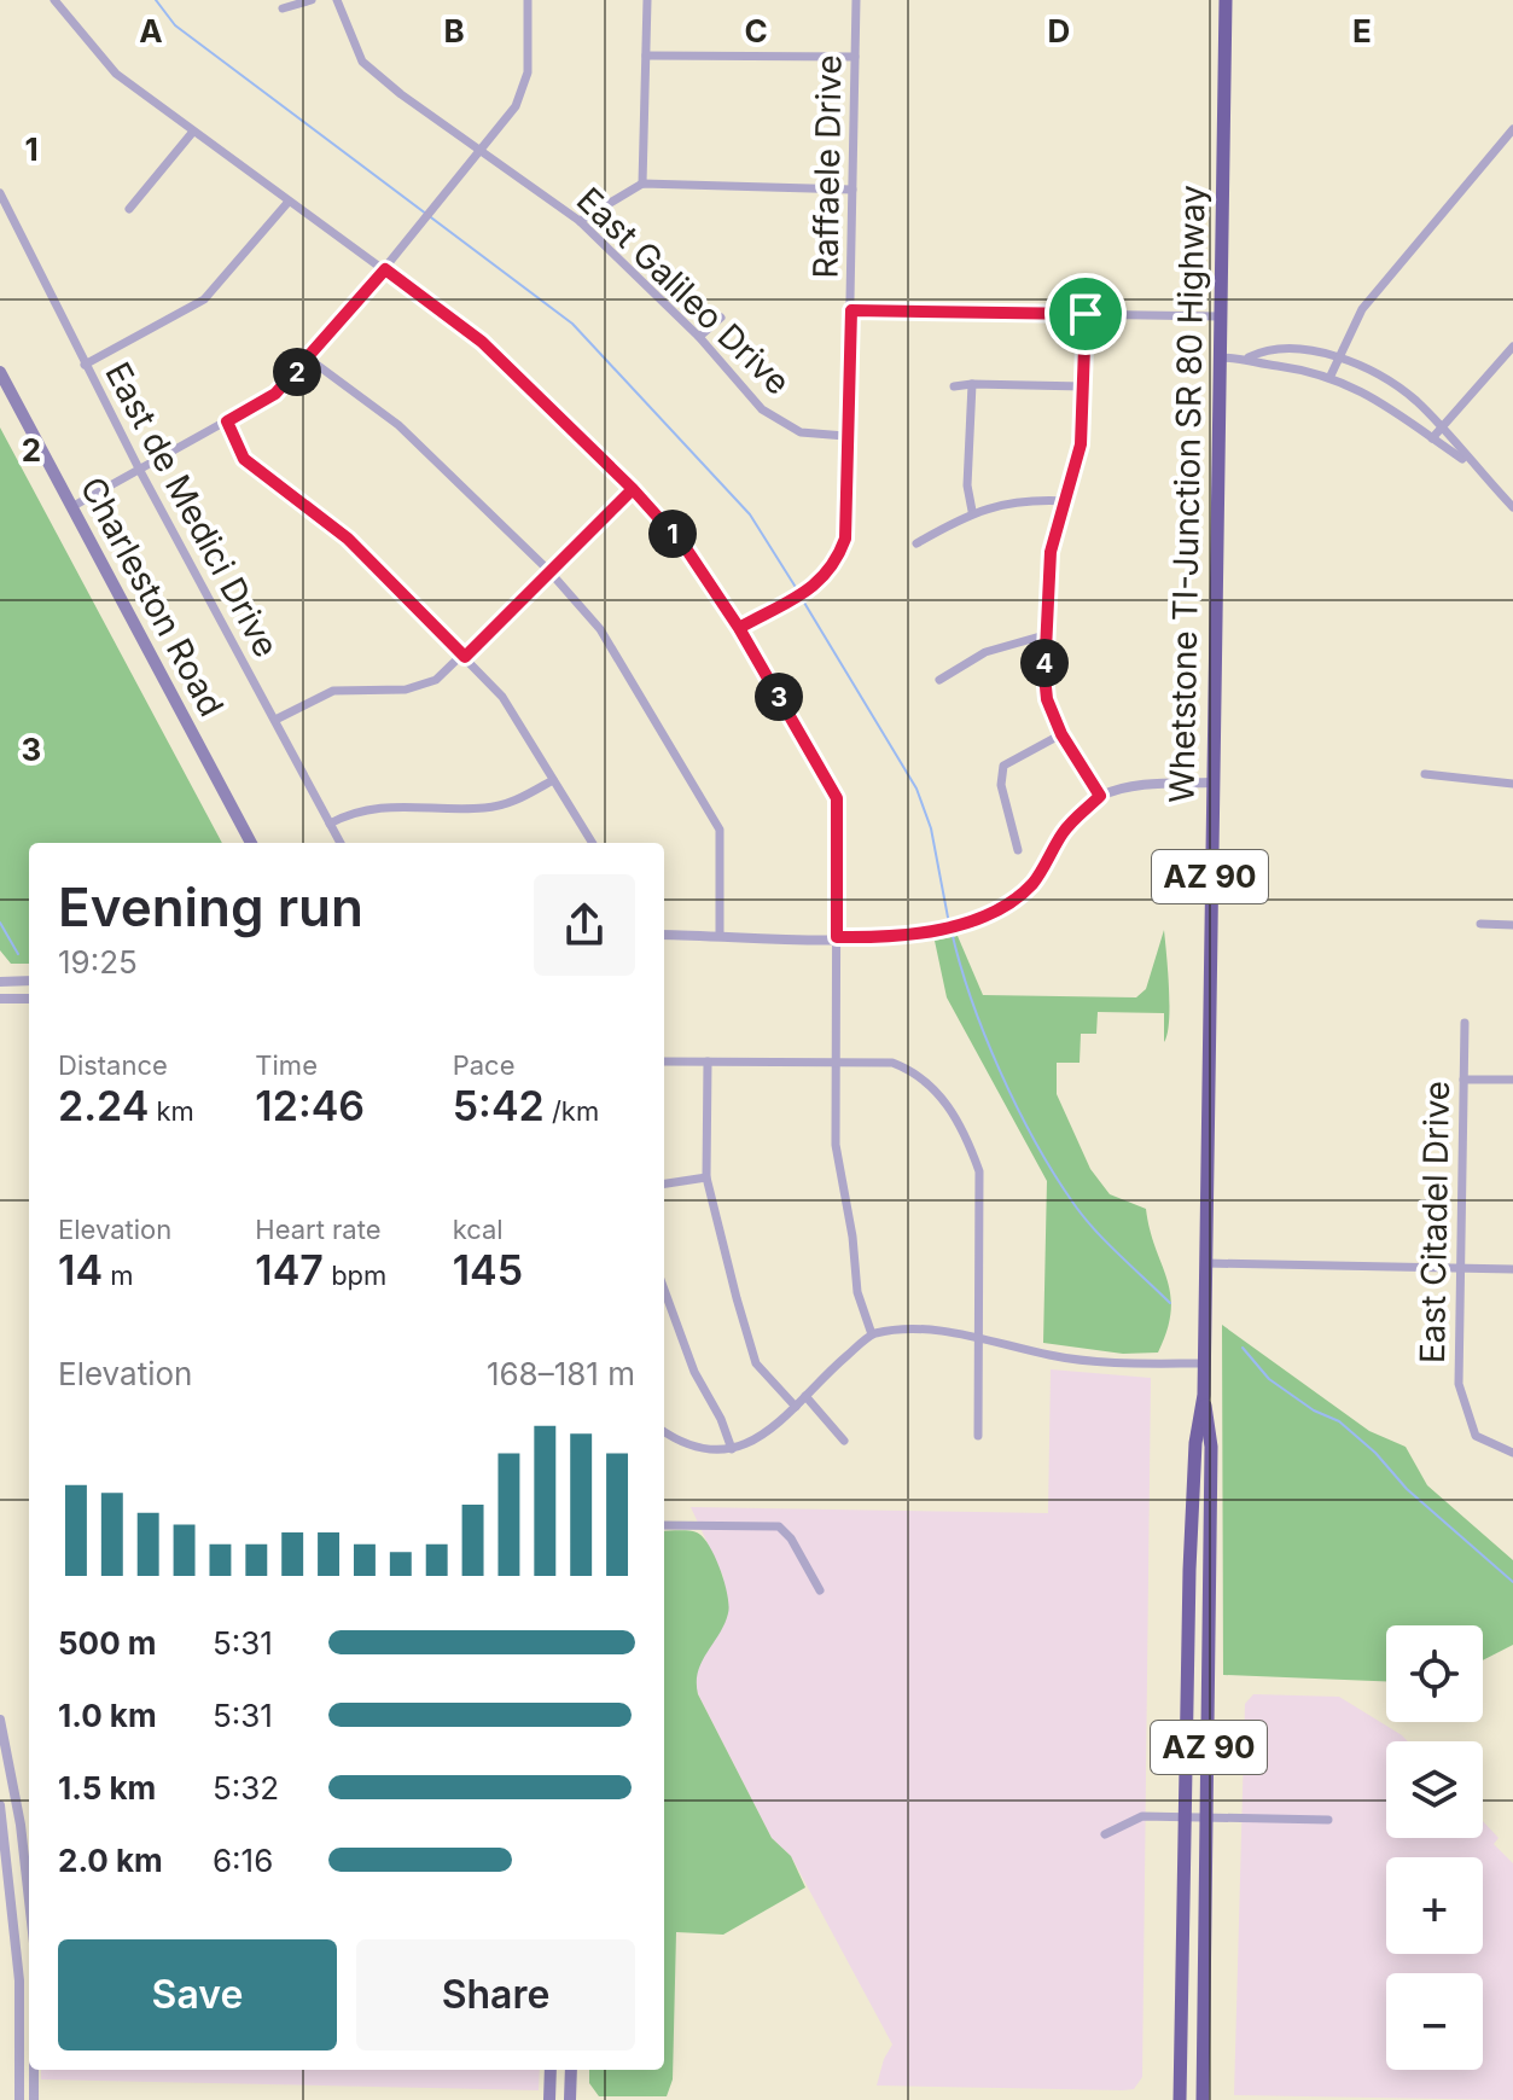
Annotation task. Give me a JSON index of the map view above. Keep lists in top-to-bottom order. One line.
{"streets":{"highway":["Whetstone TI-Junction SR 80 Highway","AZ 90"],"main road":["Charleston Road"],"street":["Raffaele Drive","East Galileo Drive","East de Medici Drive","East Citadel Drive"]},"crossings":[["Raffaele Drive","East Galileo Drive"]],"page":{"pins":["2","1","4","3"],"heading":["Evening run","19:25"],"stats":[["Distance","2.24 km"],["Time","12:46"],["Pace","5:42 /km"],["Elevation","14 m"],["Heart rate","147 bpm"],["kcal","145"]],"chart":["Elevation","168–181 m"],"list":[{"name":"500 m","note":"5:31"},{"name":"1.0 km","note":"5:31"},{"name":"1.5 km","note":"5:32"},{"name":"2.0 km","note":"6:16"}],"map_buttons":["+","−"],"buttons":["Save","Share"]},"grid":{"columns":["A","B","C","D","E"],"rows":["1","2","3"]}}
